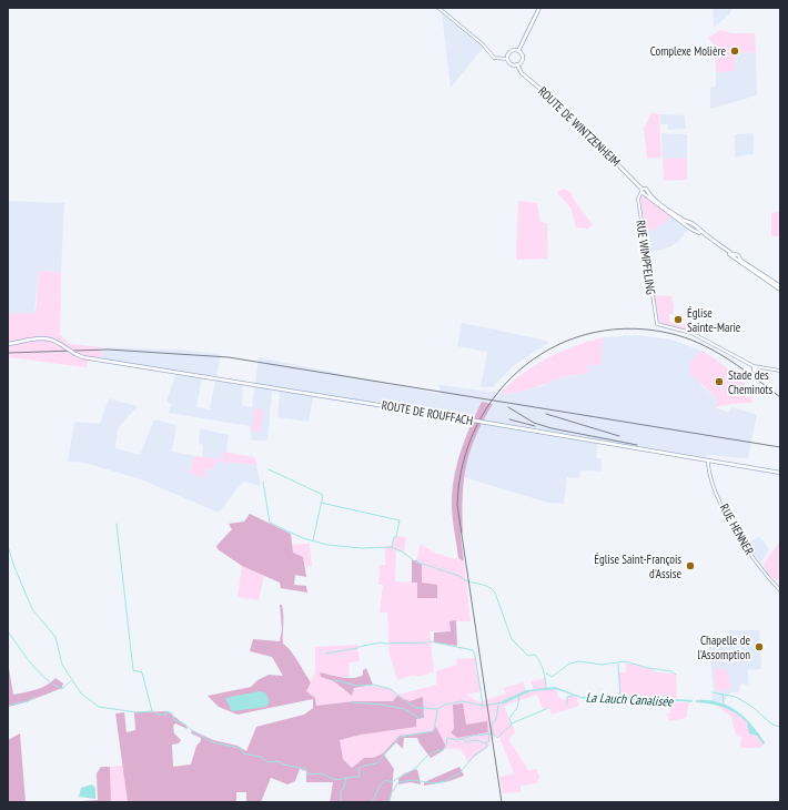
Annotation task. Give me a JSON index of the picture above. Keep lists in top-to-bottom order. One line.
{"streets":{"main road":["ROUTE DE WINTZENHEIM","ROUTE DE ROUFFACH"],"street":["RUE WIMPFELING","RUE HENNER"]},"crossings":[["ROUTE DE WINTZENHEIM","RUE WIMPFELING"],["ROUTE DE ROUFFACH","RUE HENNER"]],"water":["La Lauch Canalisée"],"places":["Complexe Molière","Église Sainte-Marie","Stade des Cheminots","Église Saint-François d'Assise","Chapelle de l'Assomption"]}
